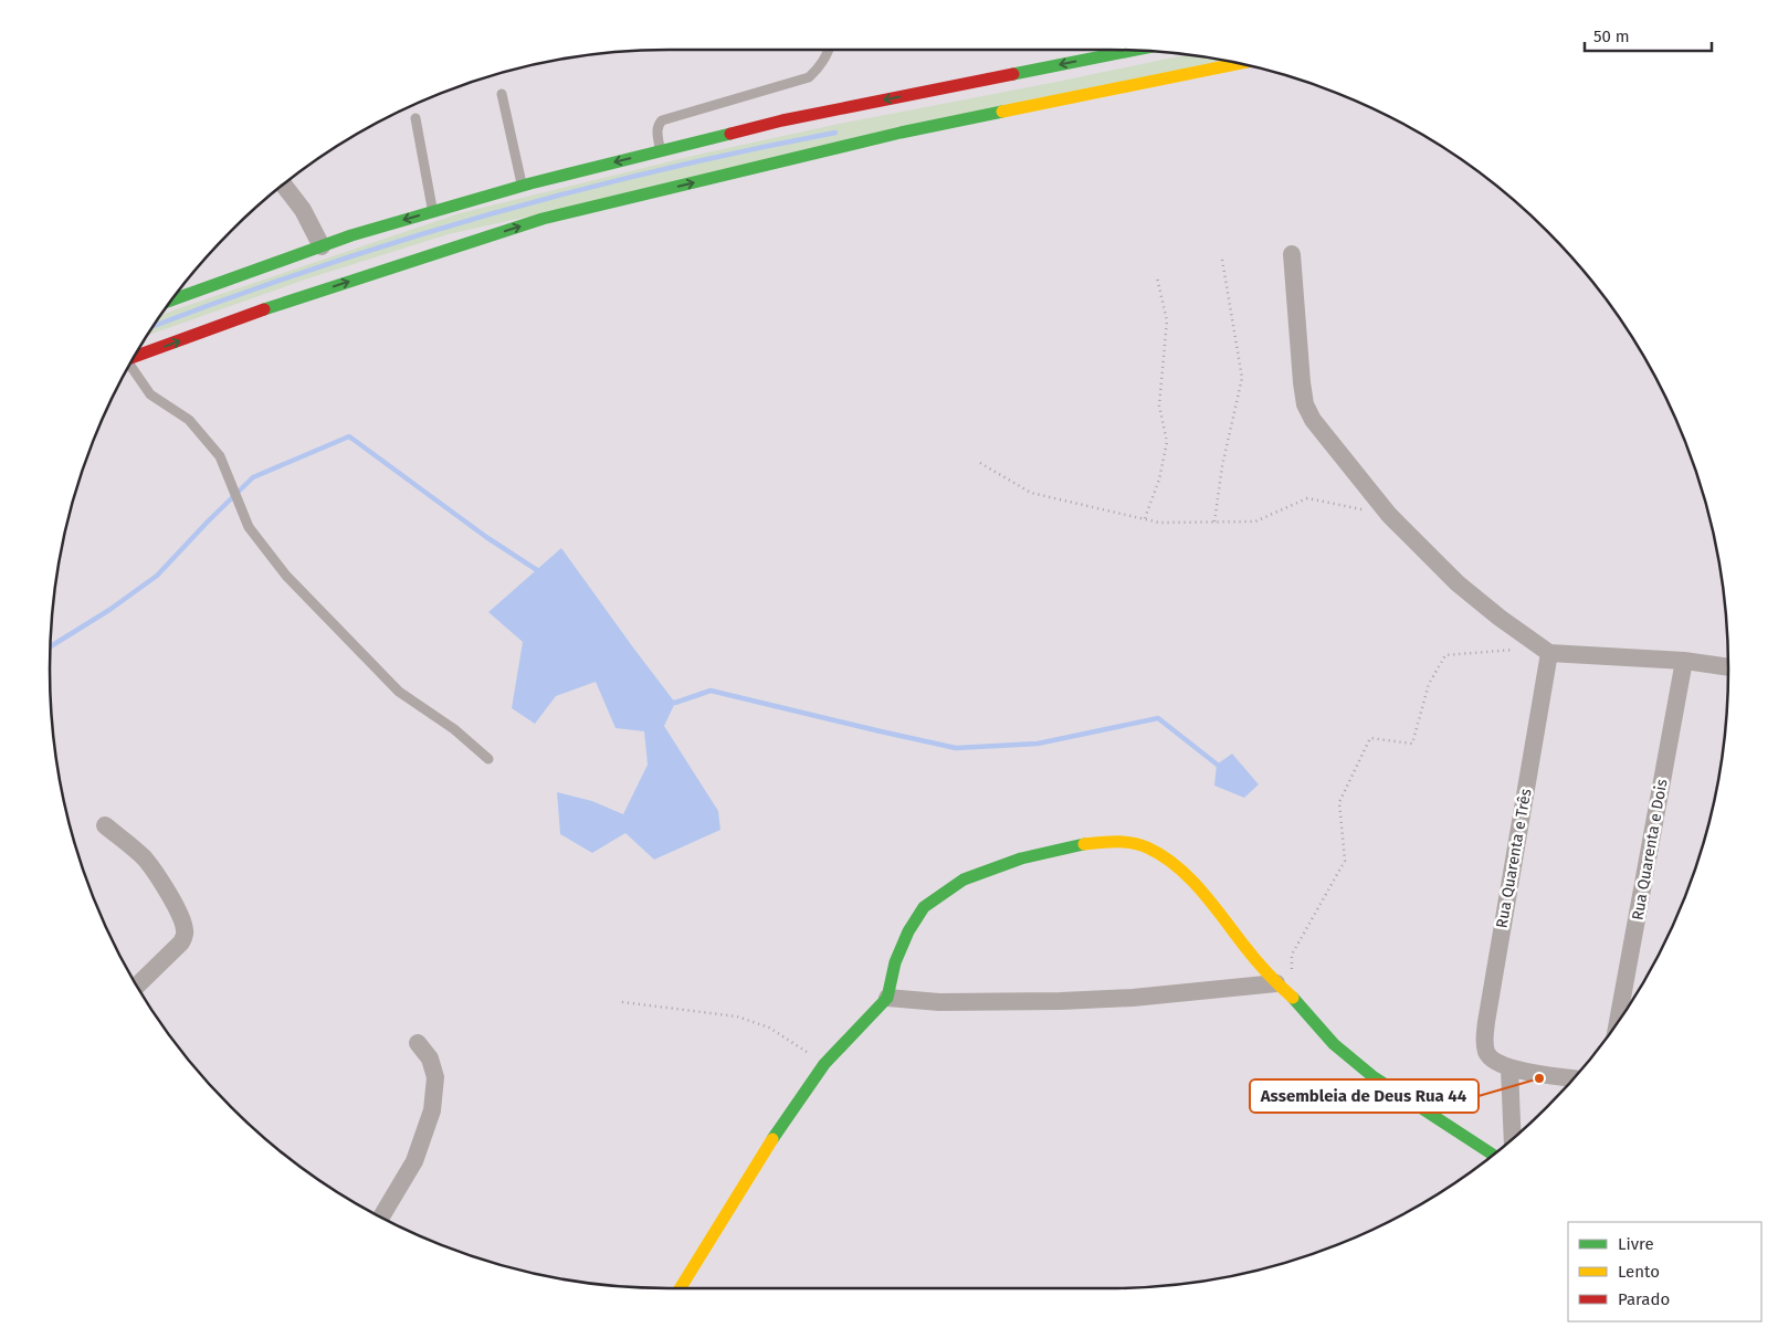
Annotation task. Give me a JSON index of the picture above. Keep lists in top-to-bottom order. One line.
{"streets":{"street":["Rua Quarenta e Dois","Rua Quarenta e Três"]},"places":["Assembleia de Deus Rua 44"],"legend":["Livre","Lento","Parado"],"scale_bar":"50 m"}
